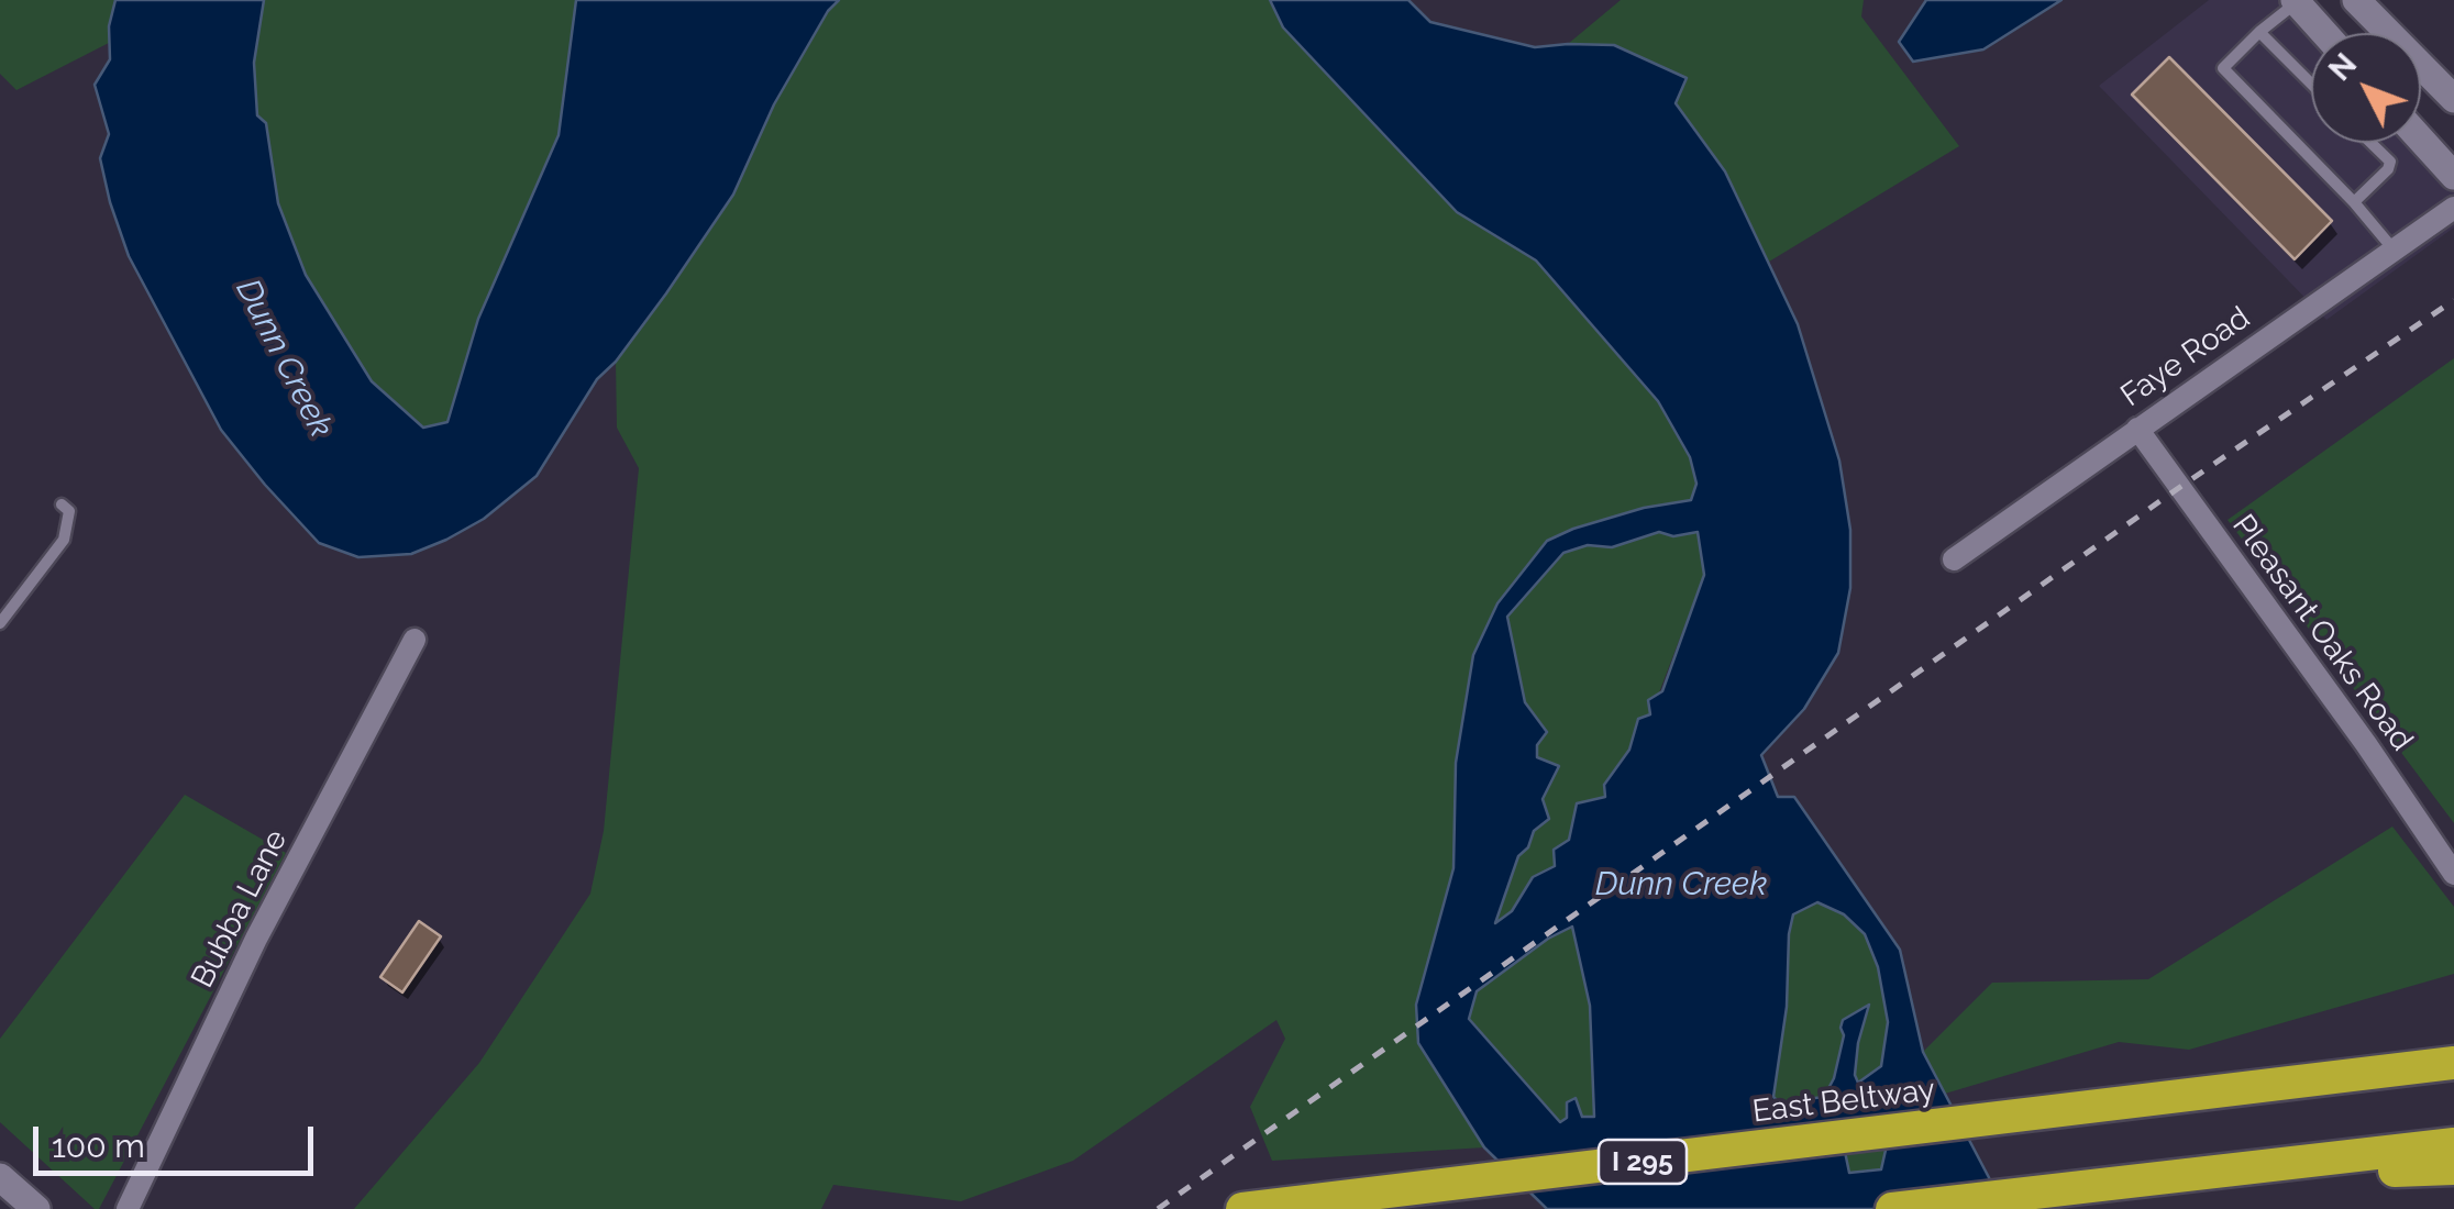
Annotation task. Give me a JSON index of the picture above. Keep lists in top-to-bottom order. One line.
{"streets":{"highway":["East Beltway","I 295"],"street":["Faye Road","Pleasant Oaks Road","Bubba Lane"]},"crossings":[["Faye Road","Pleasant Oaks Road"]],"water":["Dunn Creek"],"scale_bar":"100 m","north":"top left"}
